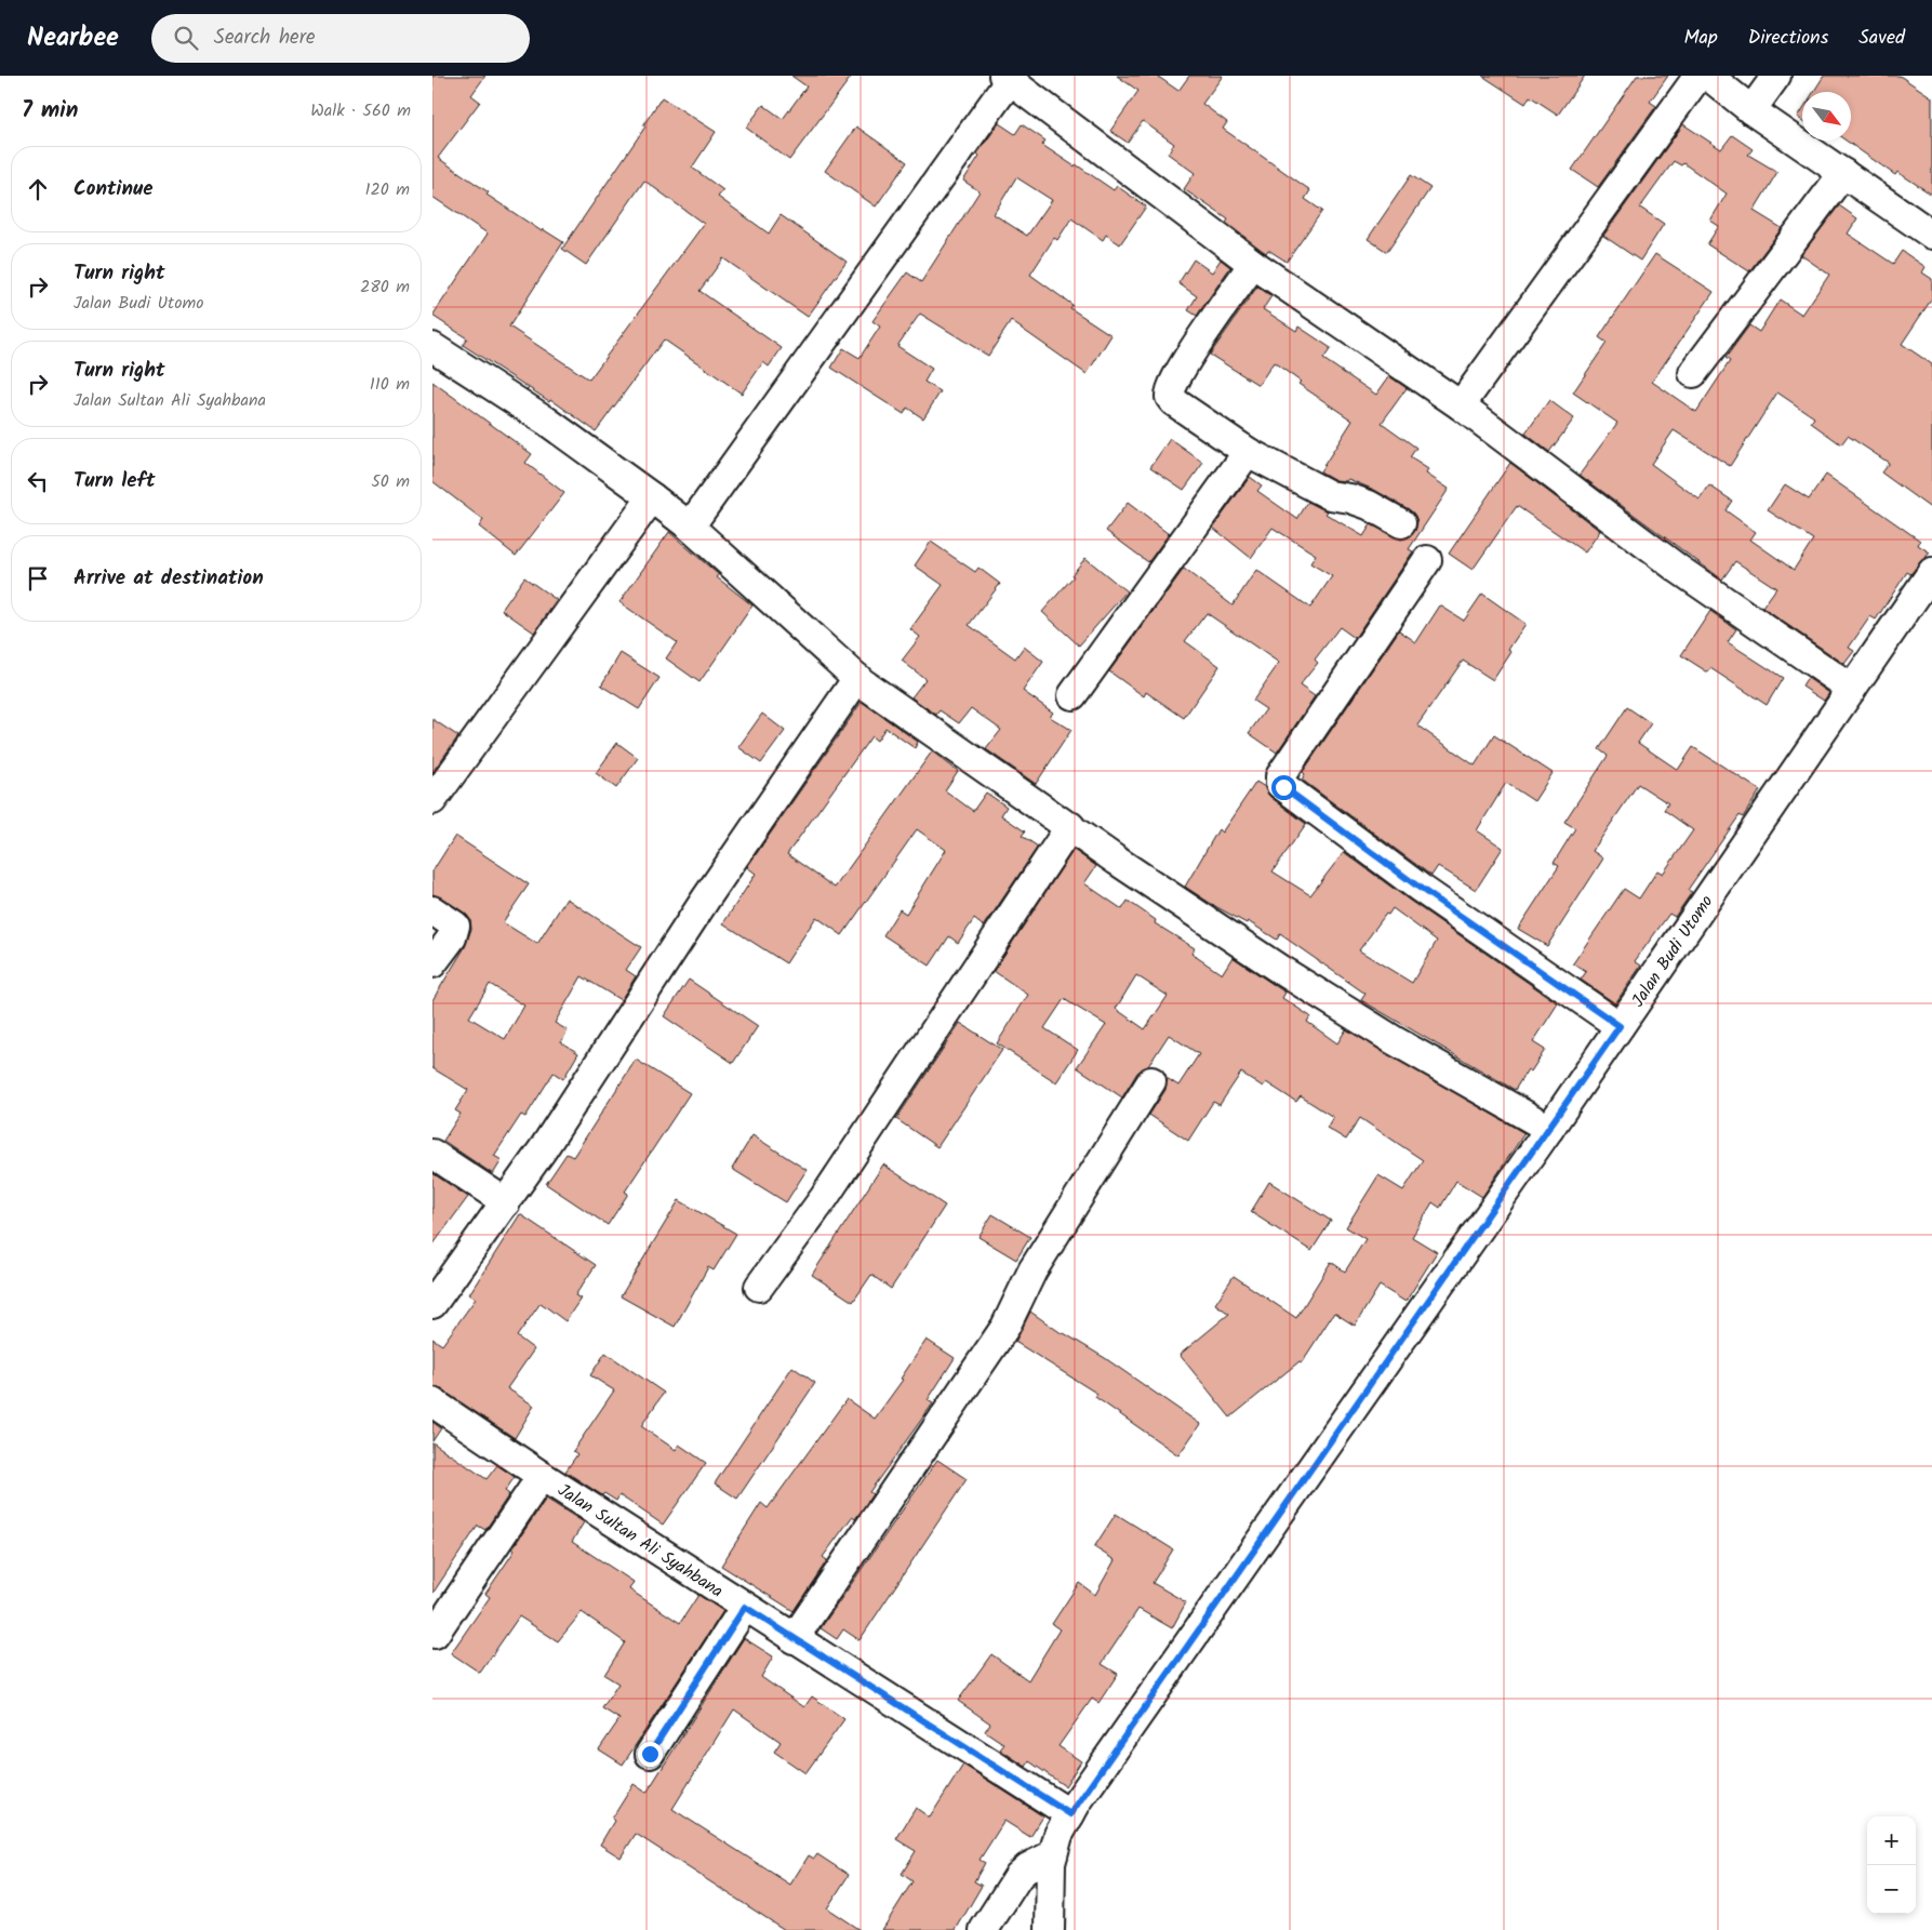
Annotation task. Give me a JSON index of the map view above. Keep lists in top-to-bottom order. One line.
{"streets":{"street":["Jalan Budi Utomo","Jalan Sultan Ali Syahbana"]},"crossings":[["Jalan Budi Utomo","Jalan Sultan Ali Syahbana"]],"north":"bottom right","page":{"header":"Nearbee","search":"Search here","nav":["Map","Directions","Saved"],"heading":["7 min","Walk · 560 m"],"list":[["Continue","120 m"],["Turn right","Jalan Budi Utomo","280 m"],["Turn right","Jalan Sultan Ali Syahbana","110 m"],["Turn left","50 m"],"Arrive at destination"],"map_buttons":["+","−"]}}
